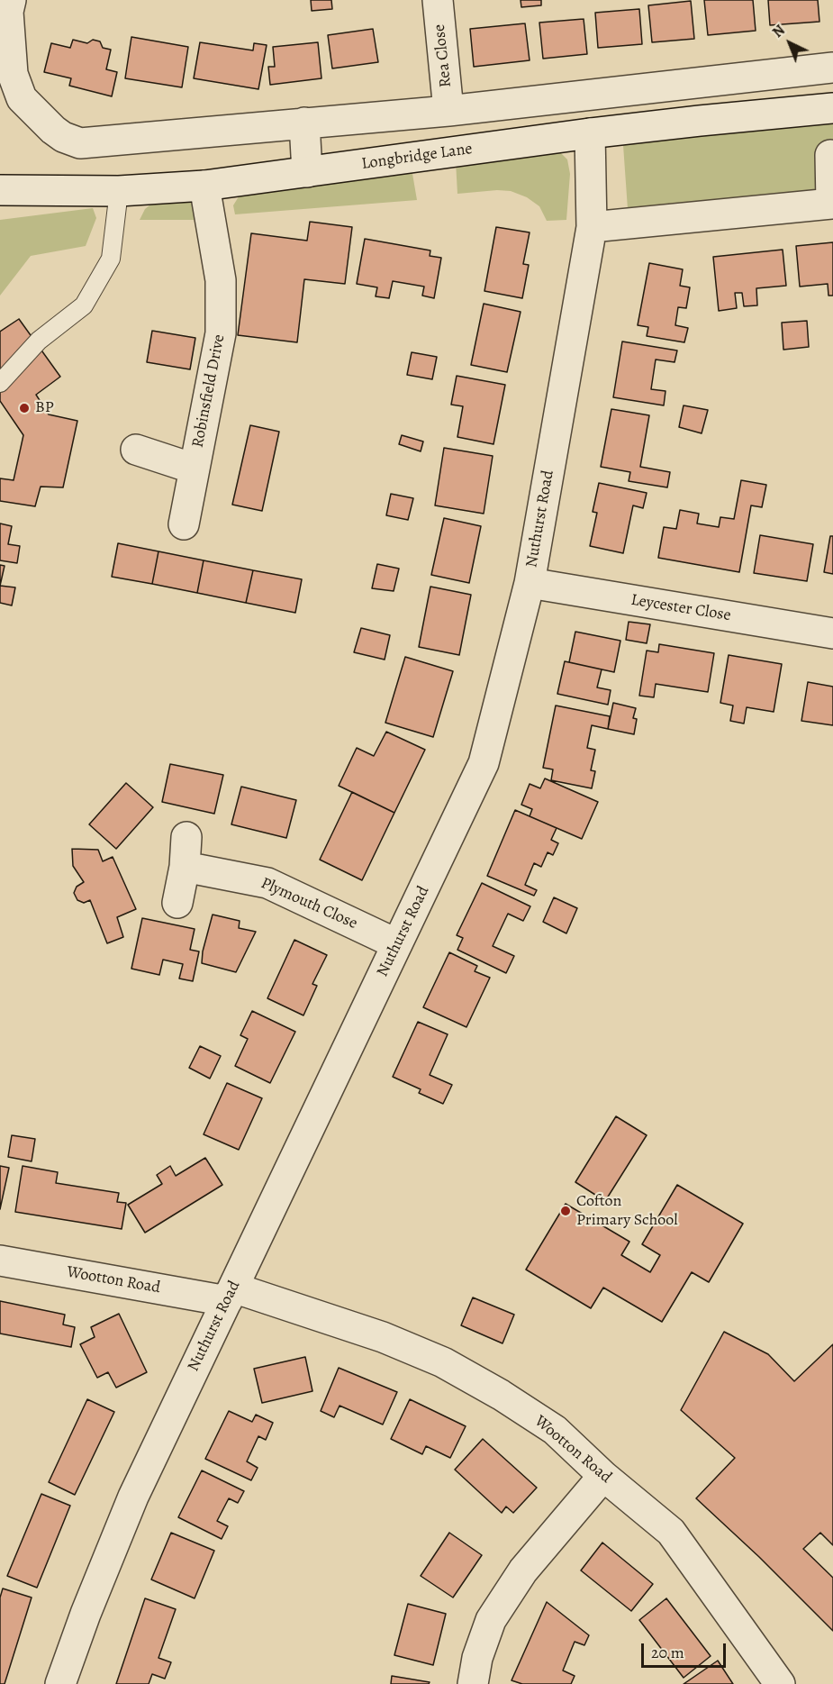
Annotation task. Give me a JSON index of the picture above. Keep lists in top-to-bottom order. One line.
{"streets":{"street":["Rea Close","Longbridge Lane","Robinsfield Drive","Nuthurst Road","Leycester Close","Plymouth Close","Wootton Road"]},"crossings":[["Longbridge Lane","Robinsfield Drive"],["Longbridge Lane","Nuthurst Road"],["Nuthurst Road","Leycester Close"],["Nuthurst Road","Plymouth Close"],["Nuthurst Road","Wootton Road"]],"places":["BP","Cofton Primary School"],"scale_bar":"20 m","north":"top left"}
